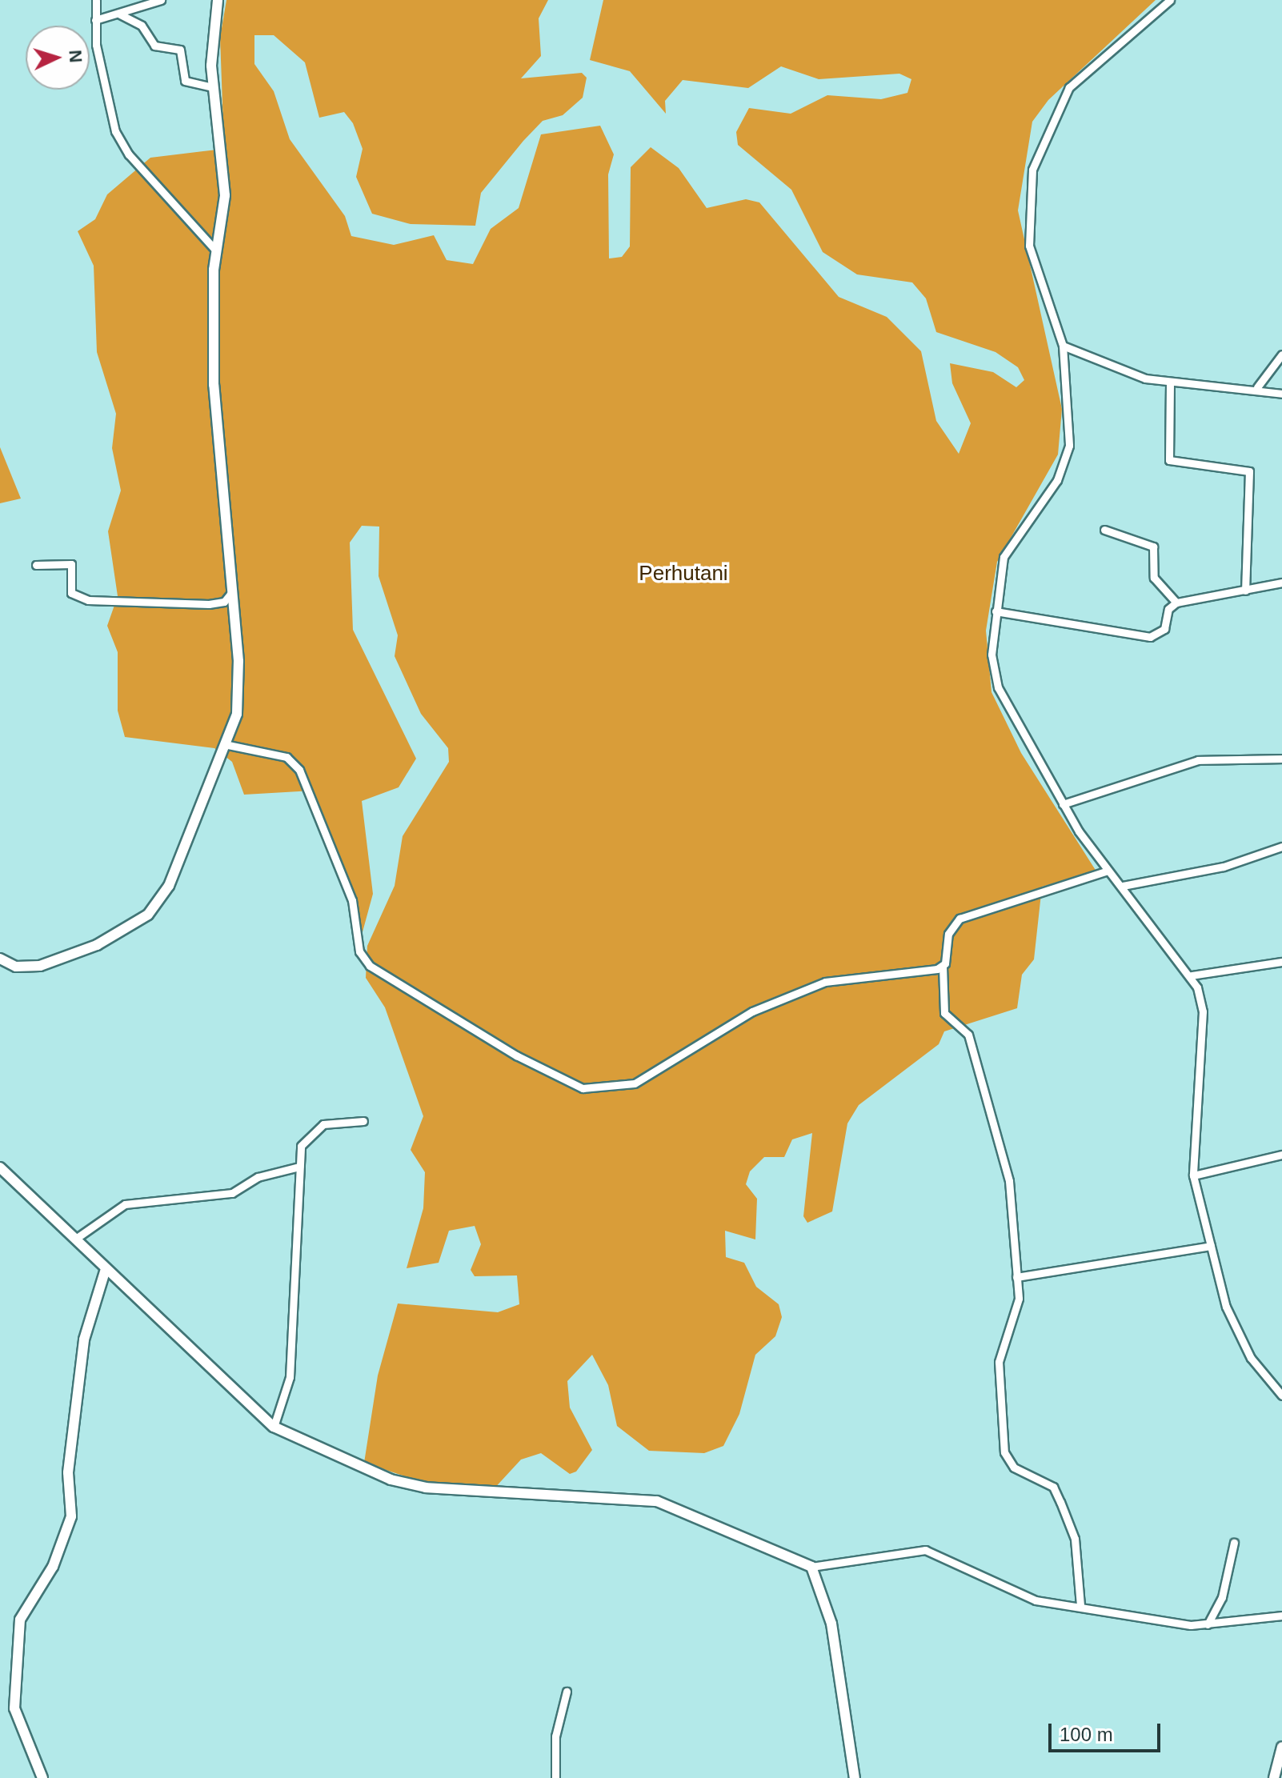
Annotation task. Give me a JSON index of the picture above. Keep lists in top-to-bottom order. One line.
{"parks":["Perhutani"],"scale_bar":"100 m","north":"right"}
